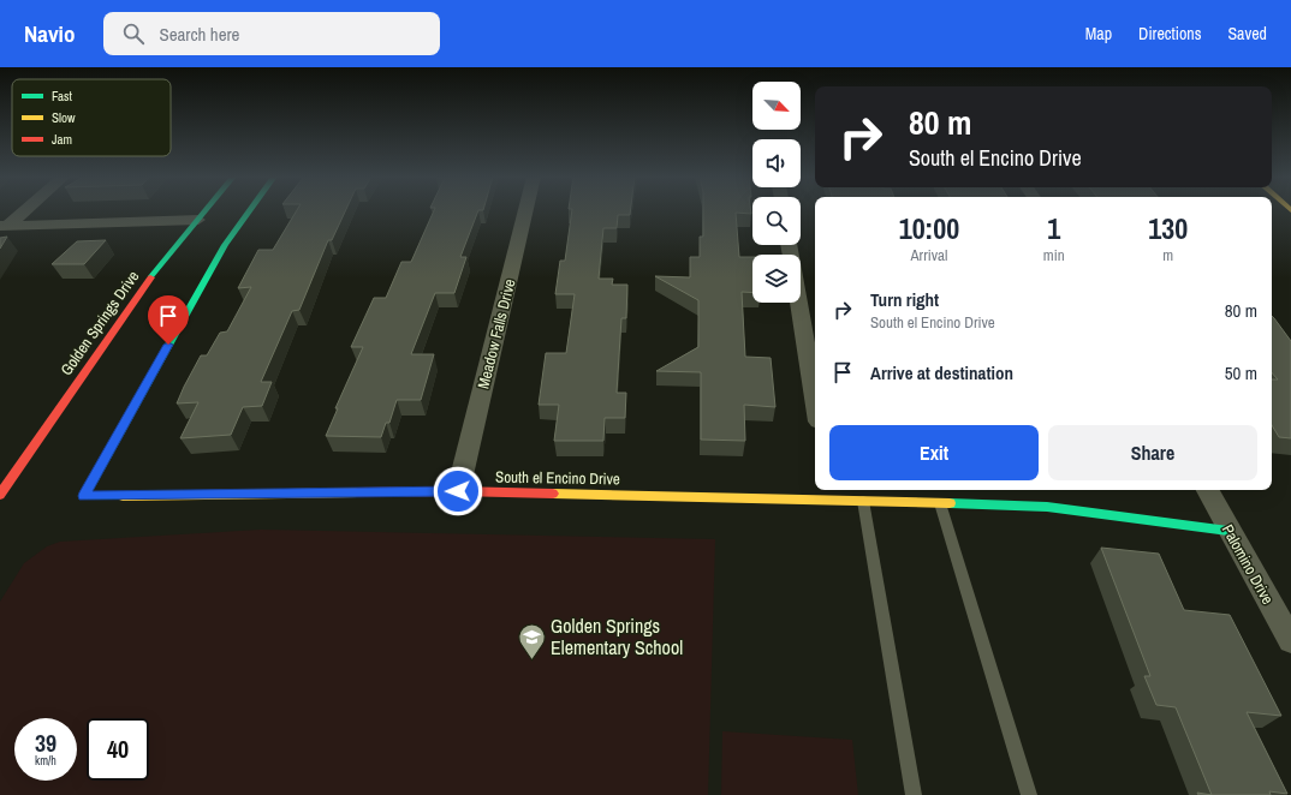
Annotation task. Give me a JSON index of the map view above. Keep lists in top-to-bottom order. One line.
{"streets":{"main road":["Golden Springs Drive","South el Encino Drive"],"street":["Meadow Falls Drive","Palomino Drive"]},"crossings":[["Meadow Falls Drive","South el Encino Drive"],["South el Encino Drive","Palomino Drive"]],"places":{"school or university":["Golden Springs Elementary School"]},"legend":["Fast","Slow","Jam"],"north":"bottom right","page":{"header":"Navio","search":"Search here","nav":["Map","Directions","Saved"],"turn":["80 m","South el Encino Drive"],"eta":["10:00","Arrival","1","min","130","m"],"list":[{"name":"Turn right","note":"South el Encino Drive","value":"80 m"},{"name":"Arrive at destination","value":"50 m"}],"buttons":["Exit","Share"],"speed":"39 km/h","limit":"40"}}
